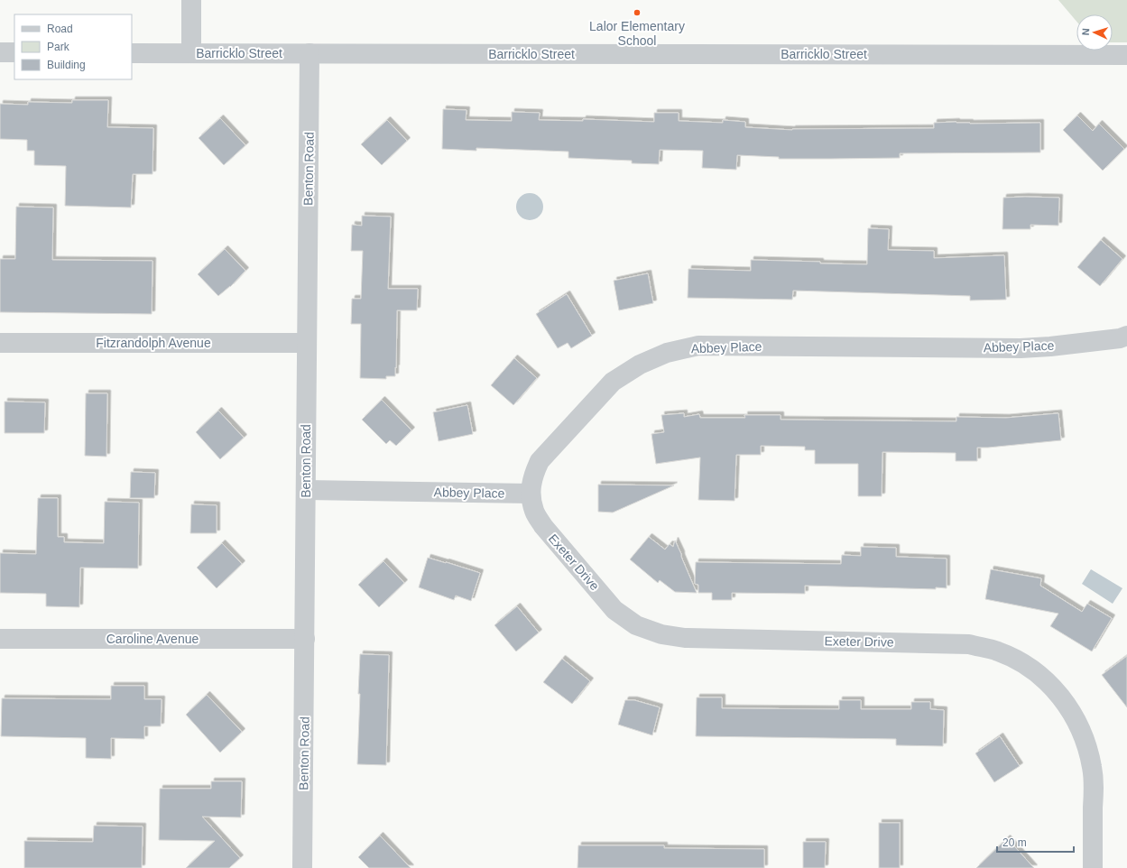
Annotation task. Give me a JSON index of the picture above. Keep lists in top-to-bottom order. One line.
{"streets":{"street":["Barricklo Street","Benton Road","Fitzrandolph Avenue","Abbey Place","Exeter Drive","Caroline Avenue"]},"crossings":[["Barricklo Street","Benton Road"],["Benton Road","Fitzrandolph Avenue"],["Benton Road","Abbey Place"],["Benton Road","Caroline Avenue"],["Abbey Place","Exeter Drive"]],"places":["Lalor Elementary School"],"legend":["Road","Park","Building"],"scale_bar":"20 m","north":"left"}
